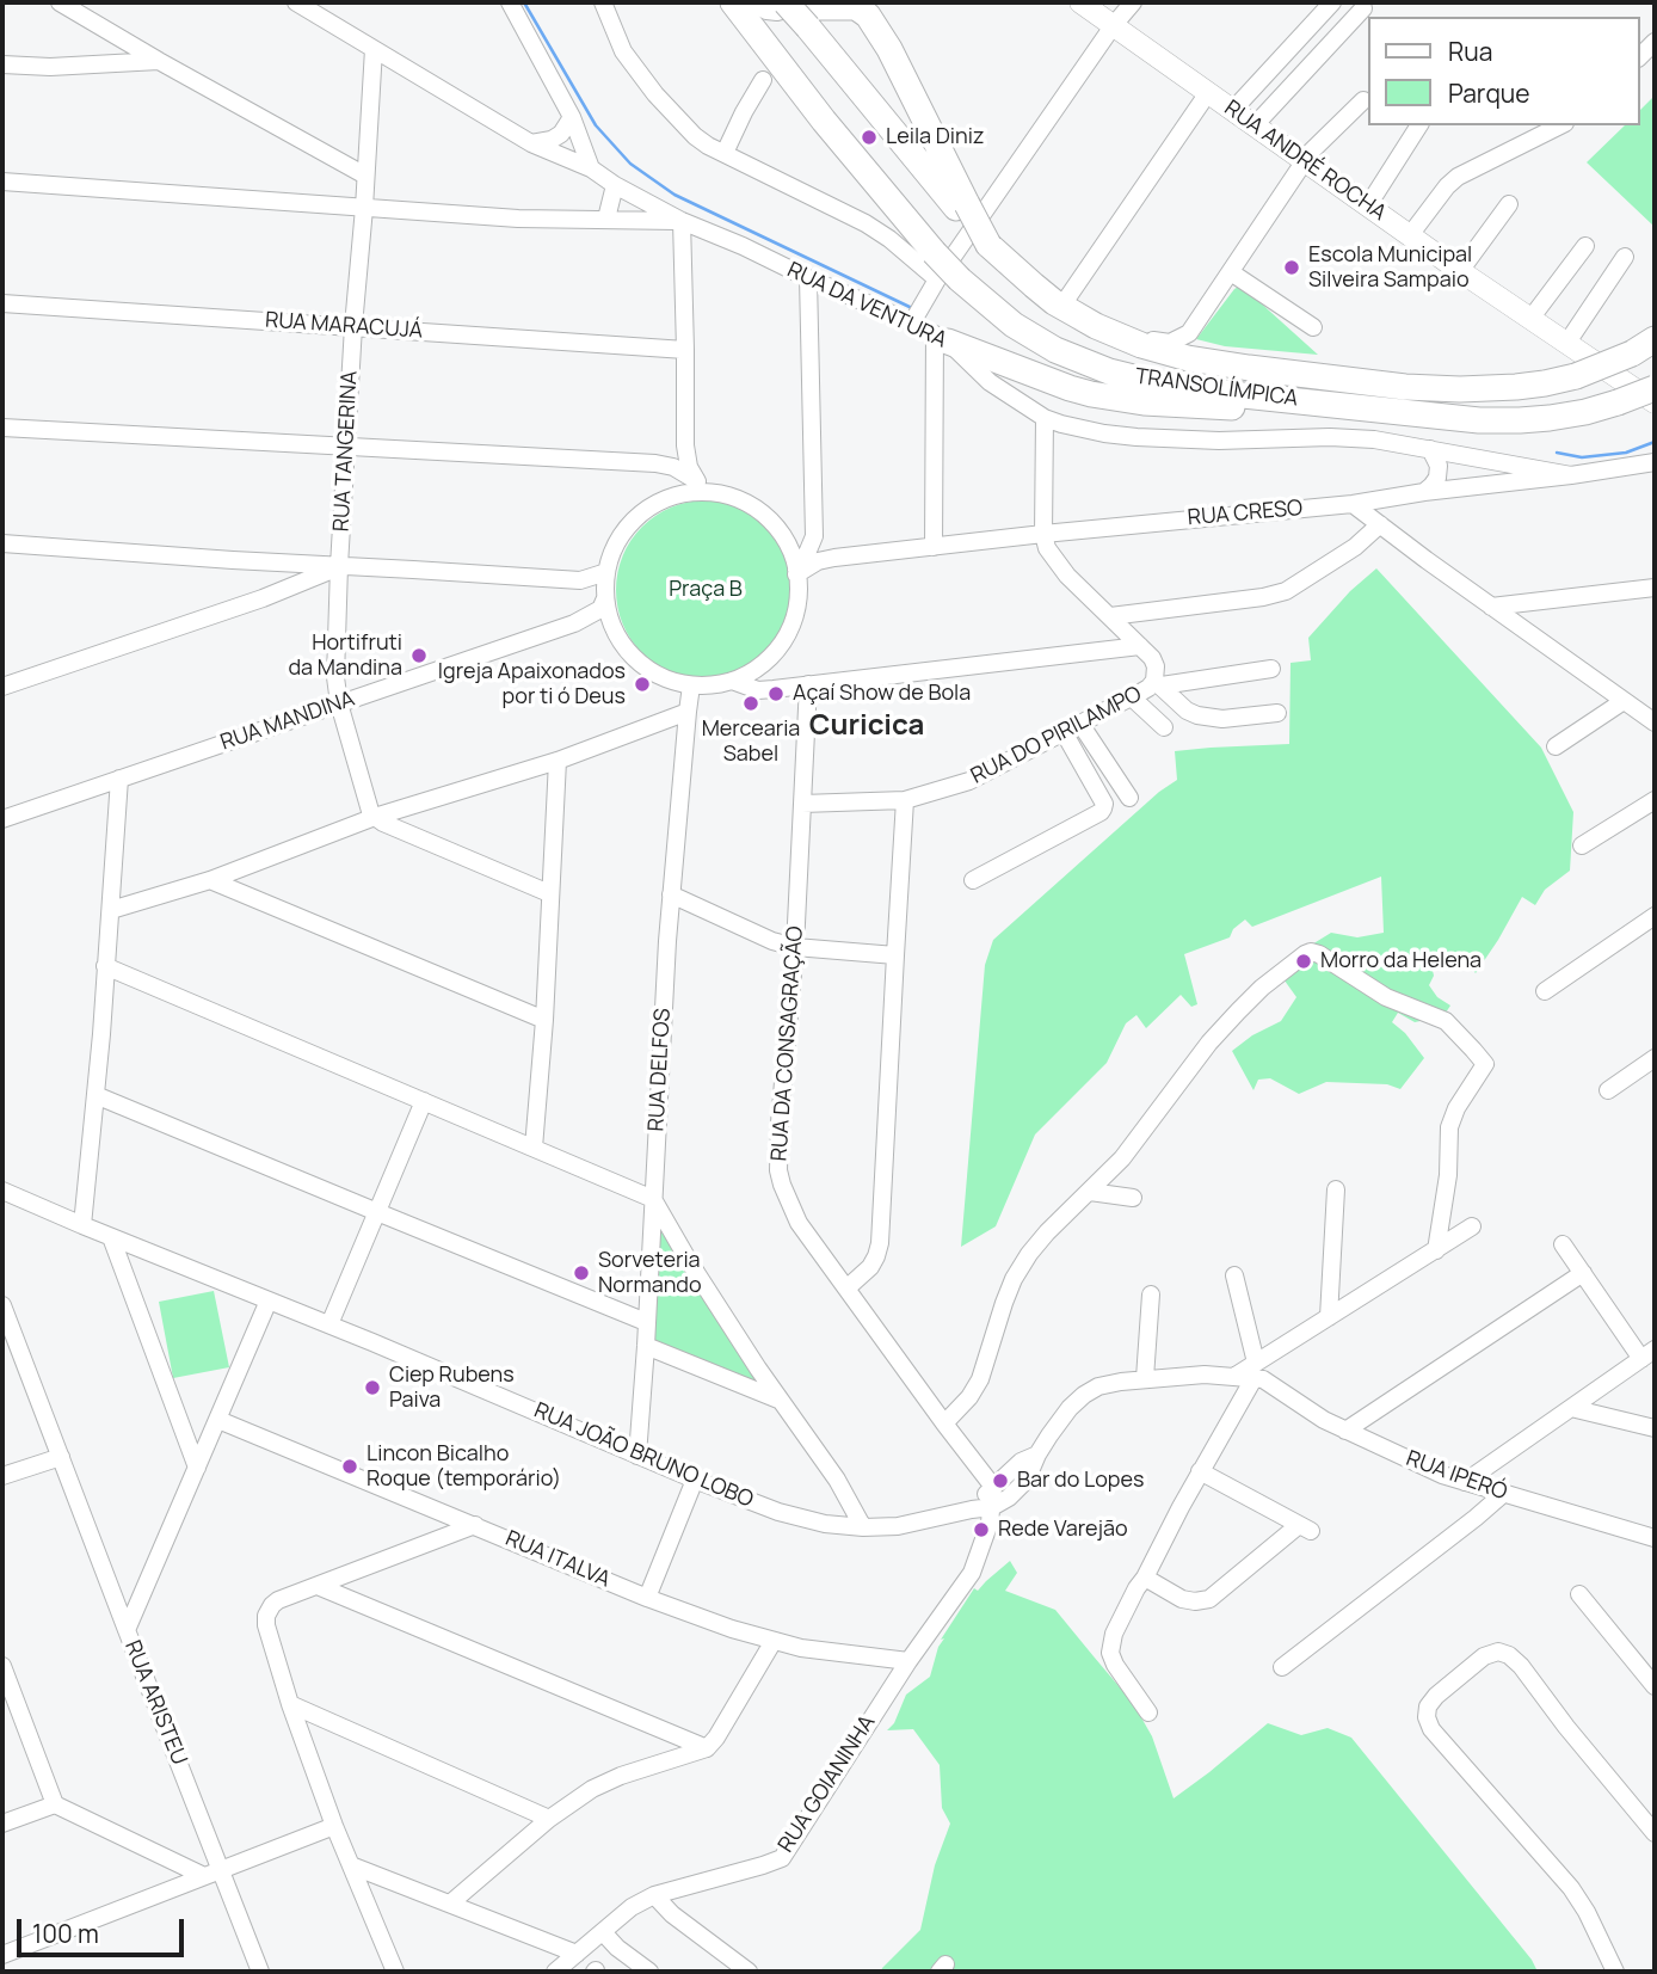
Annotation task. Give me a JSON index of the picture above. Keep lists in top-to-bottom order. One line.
{"streets":{"highway":["TRANSOLÍMPICA"],"main road":["RUA ANDRÉ ROCHA"],"street":["RUA DA VENTURA","RUA MARACUJÁ","RUA TANGERINA","RUA CRESO","RUA MANDINA","RUA DO PIRILAMPO","RUA DA CONSAGRAÇÃO","RUA DELFOS","RUA JOÃO BRUNO LOBO","RUA IPERÓ","RUA ITALVA","RUA ARISTEU","RUA GOIANINHA"]},"crossings":[["RUA DA VENTURA","RUA TANGERINA"],["RUA DA VENTURA","RUA CRESO"],["RUA DA VENTURA","RUA DO PIRILAMPO"],["RUA MARACUJÁ","RUA TANGERINA"],["RUA TANGERINA","RUA MANDINA"],["RUA CRESO","RUA MANDINA"],["RUA CRESO","RUA DO PIRILAMPO"],["RUA CRESO","RUA DELFOS"],["RUA MANDINA","RUA DELFOS"],["RUA DO PIRILAMPO","RUA DA CONSAGRAÇÃO"],["RUA DA CONSAGRAÇÃO","RUA GOIANINHA"],["RUA DELFOS","RUA JOÃO BRUNO LOBO"],["RUA JOÃO BRUNO LOBO","RUA ARISTEU"],["RUA JOÃO BRUNO LOBO","RUA GOIANINHA"],["RUA ITALVA","RUA ARISTEU"],["RUA ITALVA","RUA GOIANINHA"]],"districts":["Curicica"],"parks":["Praça B"],"places":["Leila Diniz","Escola Municipal Silveira Sampaio","Hortifruti da Mandina","Igreja Apaixonados por ti ó Deus","Açaí Show de Bola","Mercearia Sabel","Morro da Helena","Sorveteria Normando","Ciep Rubens Paiva","Lincon Bicalho Roque (temporário)","Bar do Lopes","Rede Varejão"],"legend":["Rua","Parque"],"scale_bar":"100 m"}
